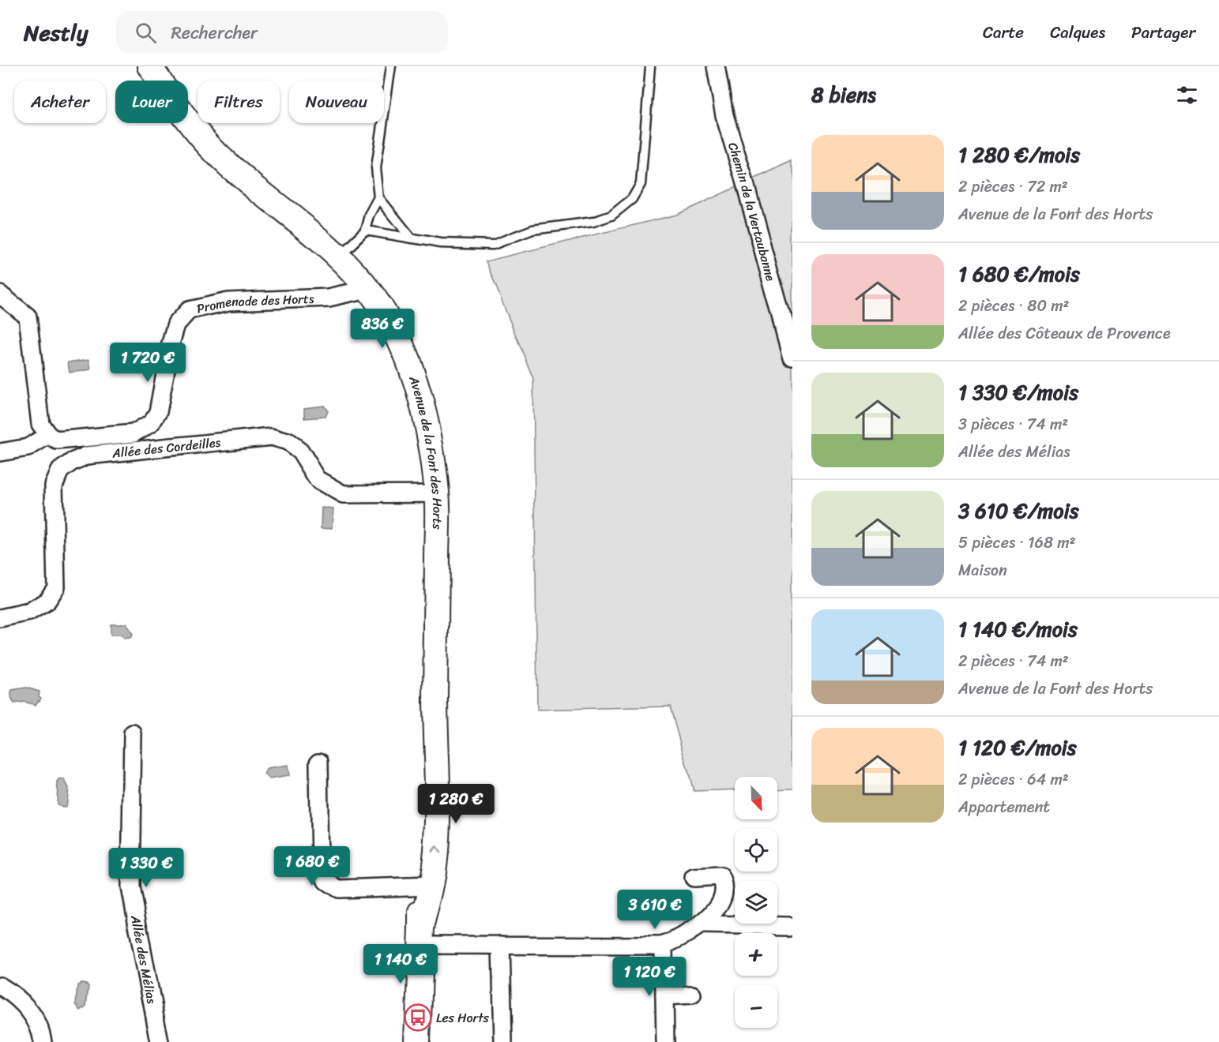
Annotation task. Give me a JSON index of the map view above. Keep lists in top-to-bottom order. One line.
{"streets":{"main road":["Avenue de la Font des Horts"],"street":["Chemin de la Vertaubanne","Promenade des Horts","Allée des Cordeilles","Allée des Mélias"]},"crossings":[["Promenade des Horts","Avenue de la Font des Horts"],["Allée des Cordeilles","Avenue de la Font des Horts"]],"places":{"bus stop":["Les Horts"]},"north":"bottom right","page":{"header":"Nestly","search":"Rechercher","nav":["Carte","Calques","Partager"],"heading":"8 biens","chip":["Acheter","Louer","Filtres","Nouveau"],"list":[{"name":"1 280 €/mois","note":"2 pièces · 72 m² · Avenue de la Font des Horts"},{"name":"1 680 €/mois","note":"2 pièces · 80 m² · Allée des Côteaux de Provence"},{"name":"1 330 €/mois","note":"3 pièces · 74 m² · Allée des Mélias"},{"name":"3 610 €/mois","note":"5 pièces · 168 m² · Maison"},{"name":"1 140 €/mois","note":"2 pièces · 74 m² · Avenue de la Font des Horts"},{"name":"1 120 €/mois","note":"2 pièces · 64 m² · Appartement"}],"price":["836 €","1 720 €","1 280 €","1 680 €","1 330 €","3 610 €","1 140 €","1 120 €"],"map_buttons":["+","−"]}}
